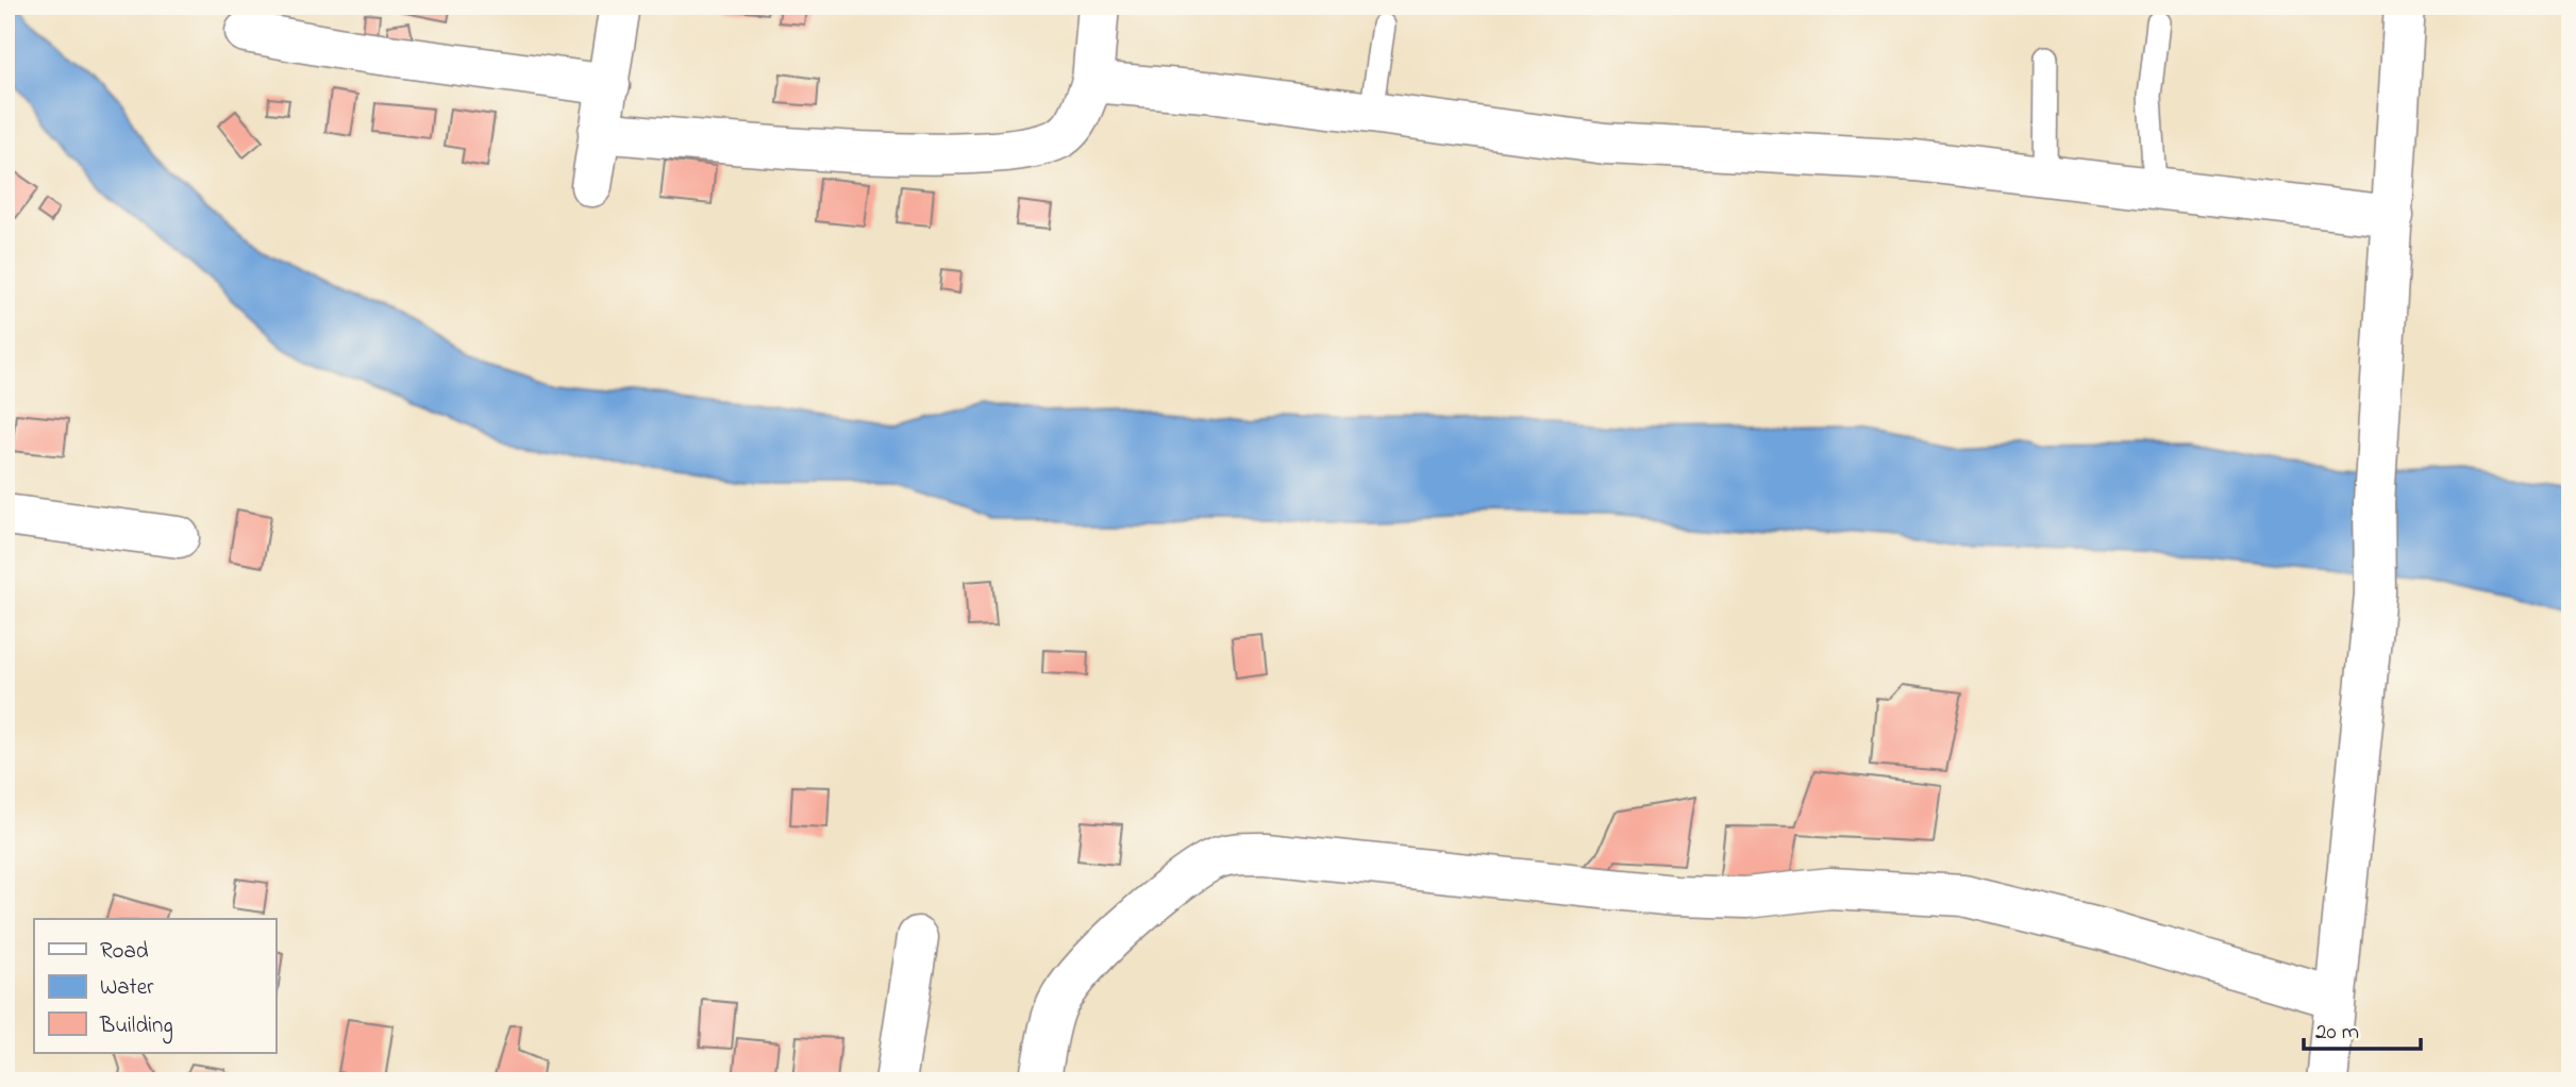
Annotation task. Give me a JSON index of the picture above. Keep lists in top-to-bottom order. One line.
{"legend":["Road","Water","Building"],"scale_bar":"20 m"}
